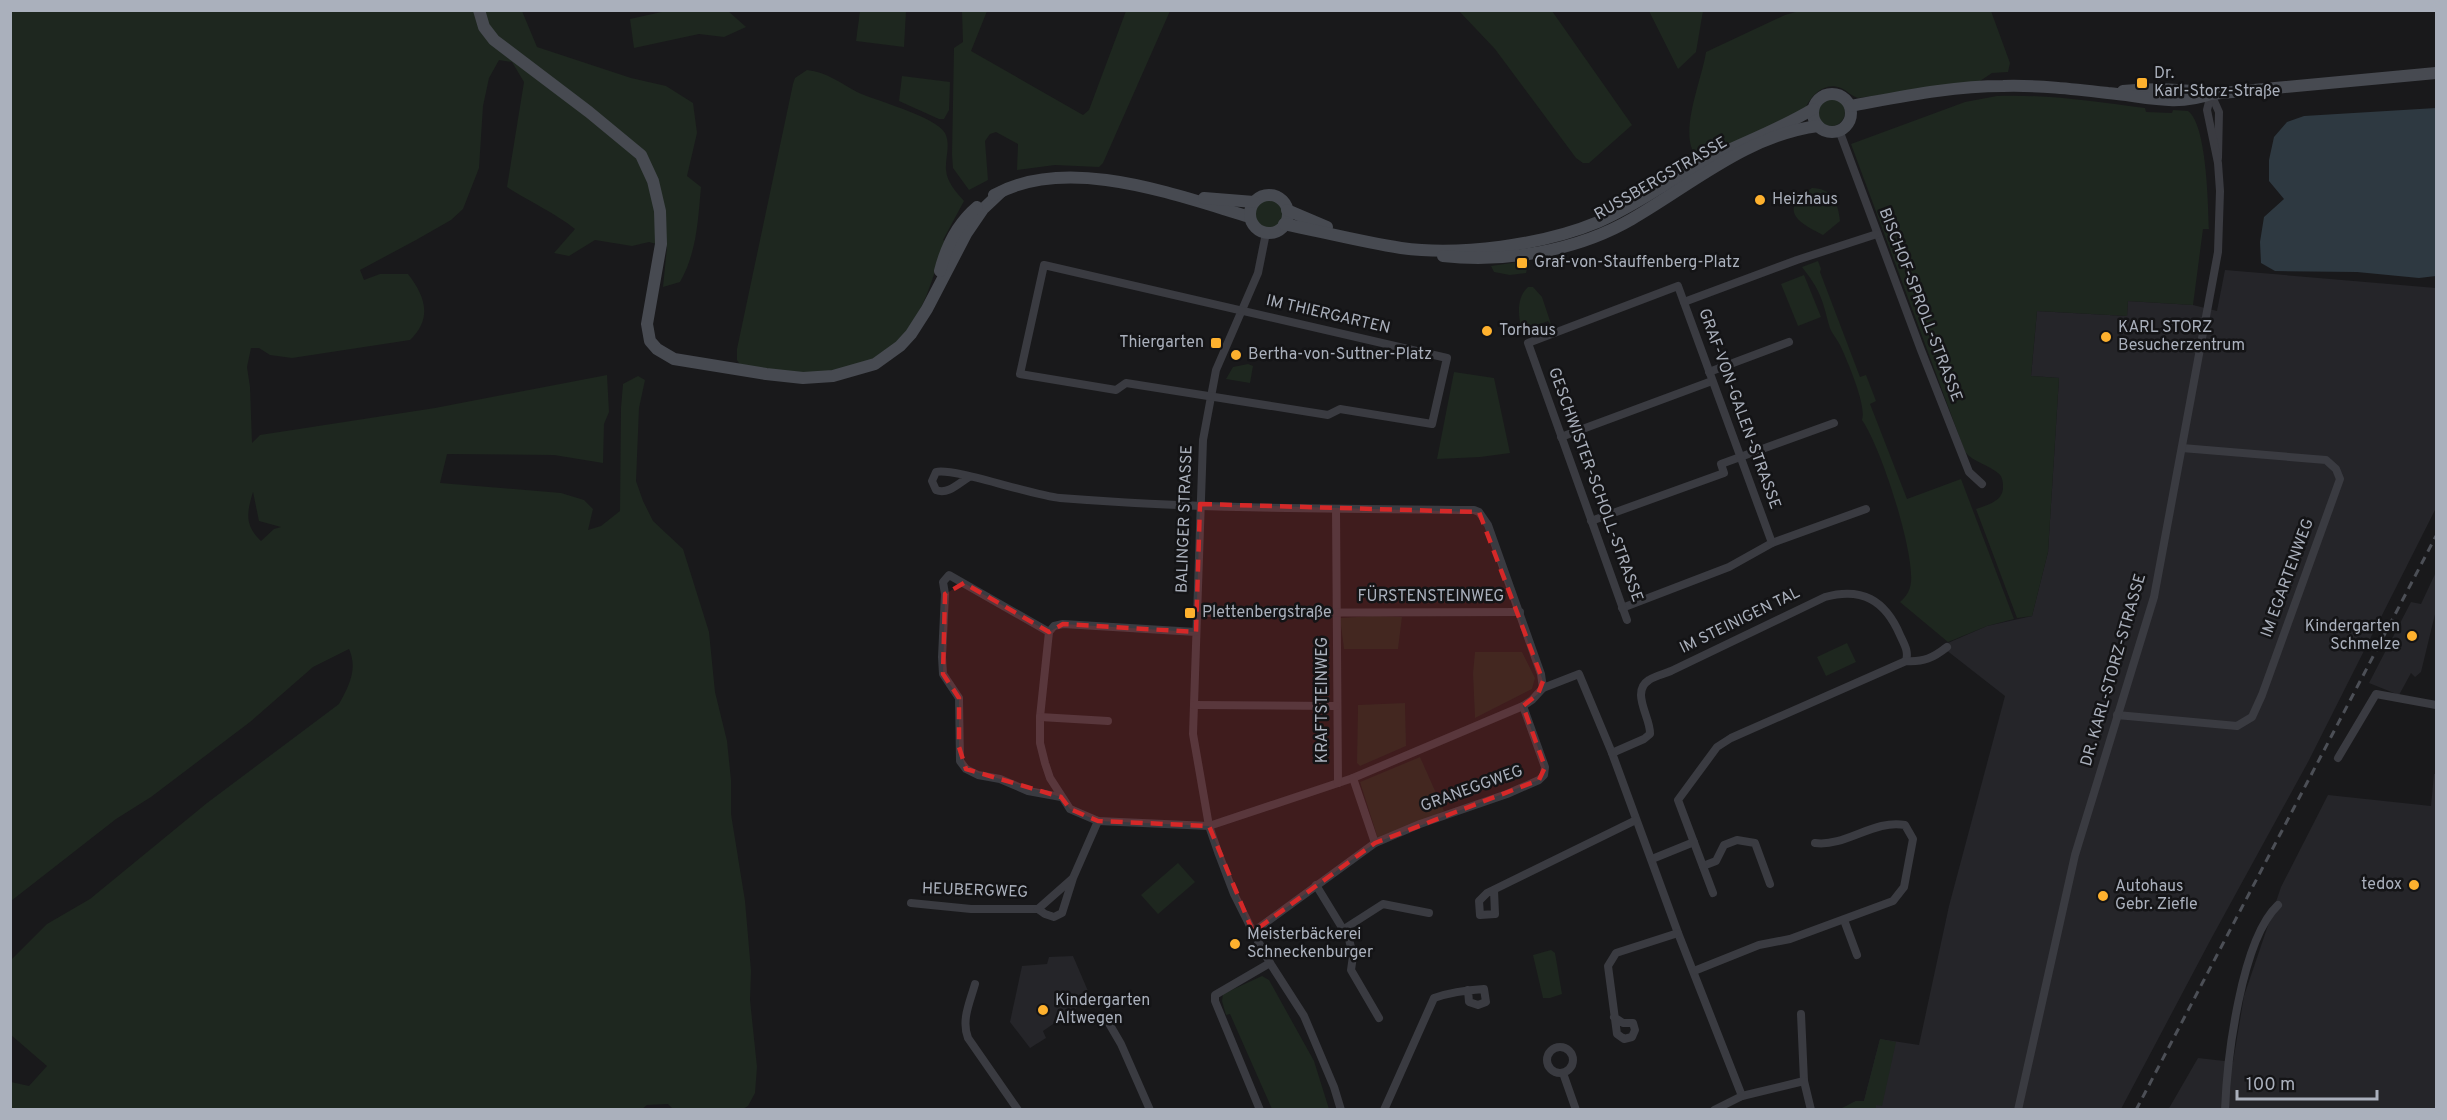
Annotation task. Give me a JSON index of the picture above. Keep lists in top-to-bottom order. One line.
{"streets":{"street":["RUSSBERGSTRASSE","BISCHOF-SPROLL-STRASSE","IM THIERGARTEN","GRAF-VON-GALEN-STRASSE","GESCHWISTER-SCHOLL-STRASSE","BALINGER STRASSE","IM EGARTENWEG","FÜRSTENSTEINWEG","IM STEINIGEN TAL","DR. KARL-STORZ-STRASSE","KRAFTSTEINWEG","GRANEGGWEG","HEUBERGWEG"]},"crossings":[["RUSSBERGSTRASSE","BISCHOF-SPROLL-STRASSE"],["RUSSBERGSTRASSE","BALINGER STRASSE"],["IM THIERGARTEN","BALINGER STRASSE"],["GRAF-VON-GALEN-STRASSE","GESCHWISTER-SCHOLL-STRASSE"],["BALINGER STRASSE","FÜRSTENSTEINWEG"],["BALINGER STRASSE","GRANEGGWEG"],["IM EGARTENWEG","DR. KARL-STORZ-STRASSE"],["FÜRSTENSTEINWEG","KRAFTSTEINWEG"]],"places":{"transit":["Dr. Karl-Storz-Straße","Graf-von-Stauffenberg-Platz","Thiergarten","Plettenbergstraße"],"other":["Heizhaus","Torhaus","KARL STORZ Besucherzentrum","Bertha-von-Suttner-Platz","Kindergarten Schmelze","tedox","Autohaus Gebr. Ziefle","Meisterbäckerei Schneckenburger","Kindergarten Altwegen"]},"scale_bar":"100 m"}
